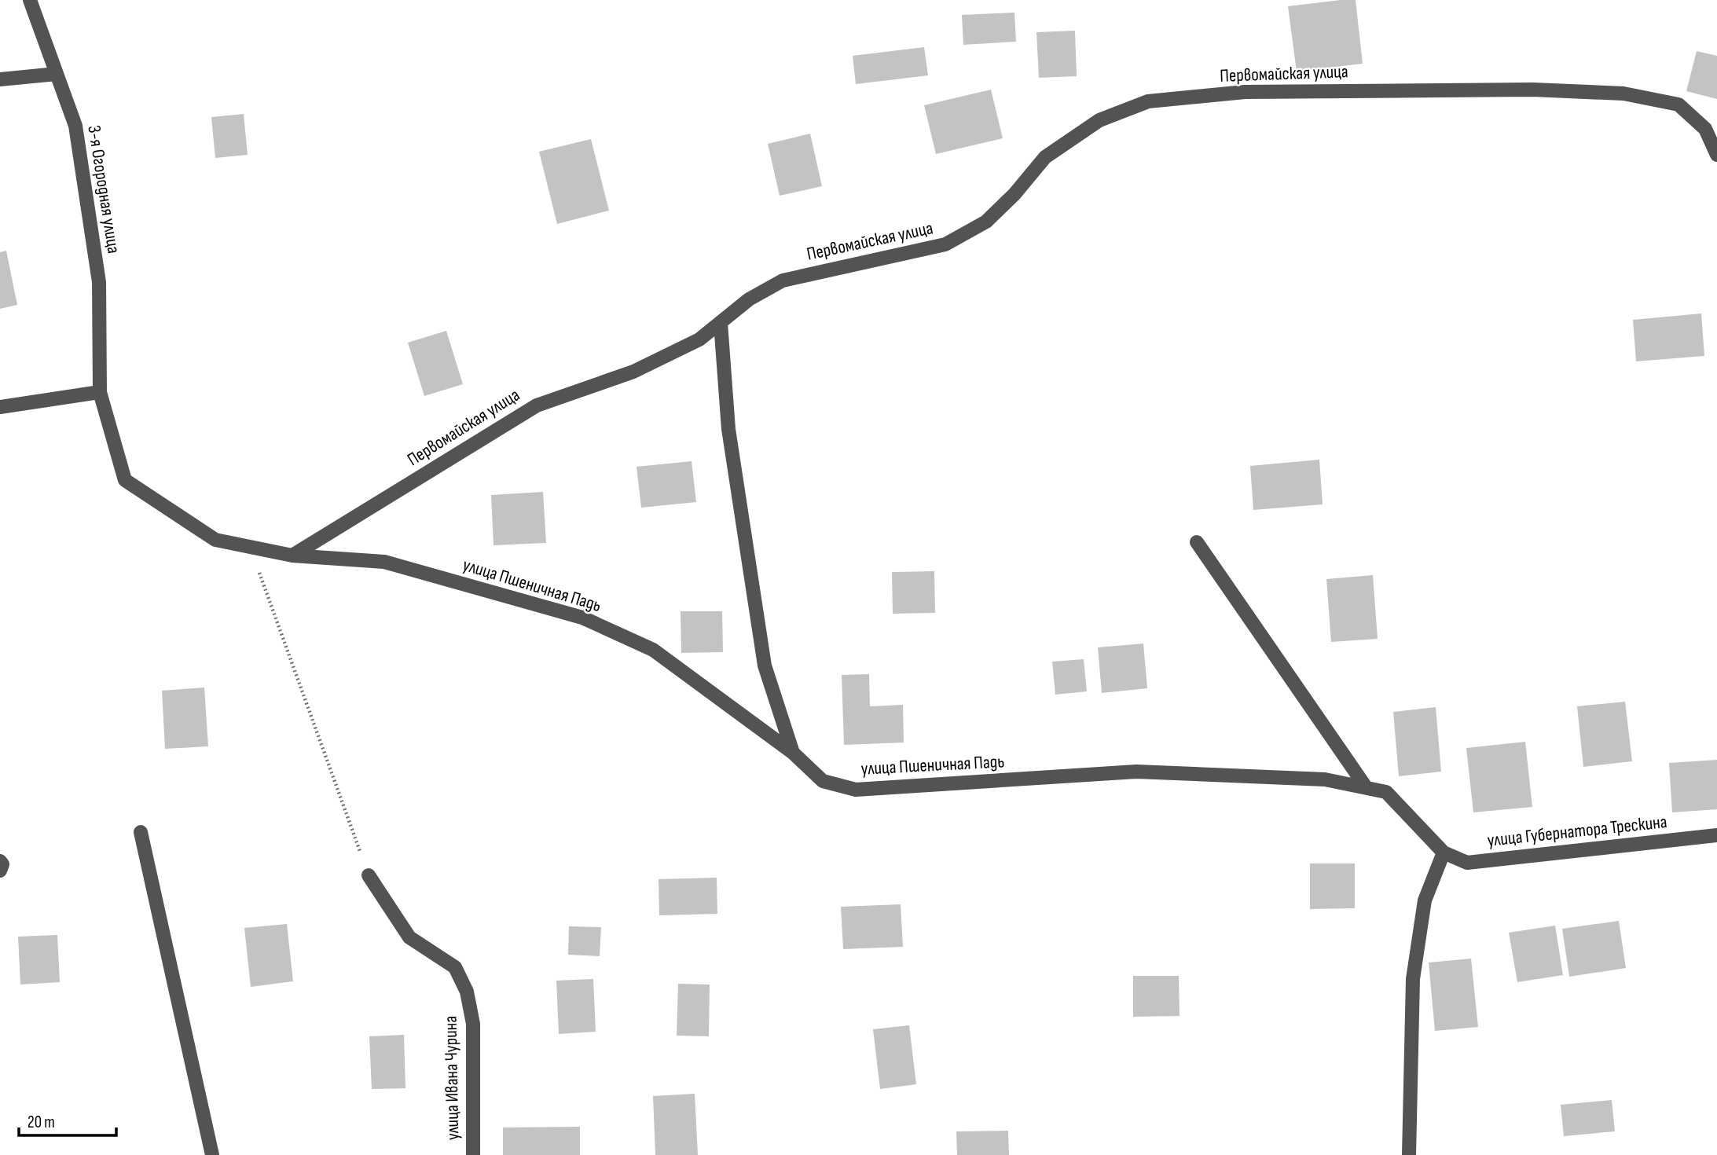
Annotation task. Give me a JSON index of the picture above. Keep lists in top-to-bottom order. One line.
{"streets":{"street":["Первомайская улица","3-я Огородная улица","улица Пшеничная Падь","улица Губернатора Трескина","улица Ивана Чурина"]},"crossings":[["Первомайская улица","улица Пшеничная Падь"],["3-я Огородная улица","улица Пшеничная Падь"],["улица Пшеничная Падь","улица Губернатора Трескина"]],"scale_bar":"20 m"}
